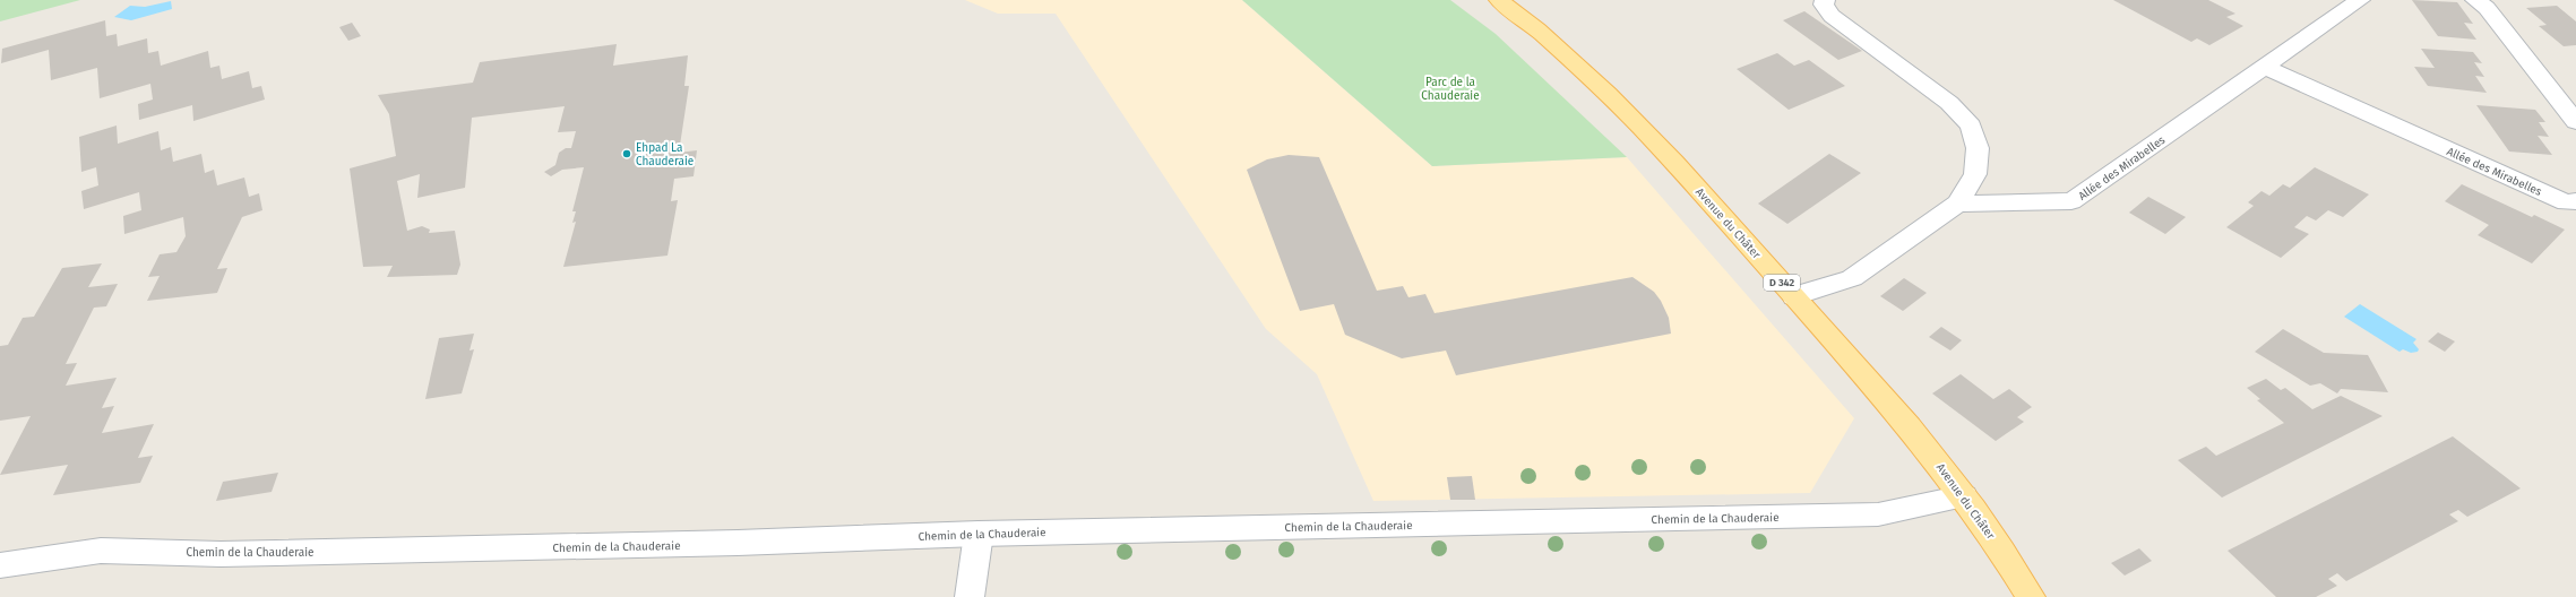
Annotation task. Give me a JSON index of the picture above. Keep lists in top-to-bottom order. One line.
{"streets":{"main road":["Avenue du Châter","D 342"],"street":["Allée des Mirabelles","Chemin de la Chauderaie"]},"crossings":[["Avenue du Châter","Chemin de la Chauderaie"]],"parks":["Parc de la Chauderaie"],"places":["Ehpad La Chauderaie"]}
